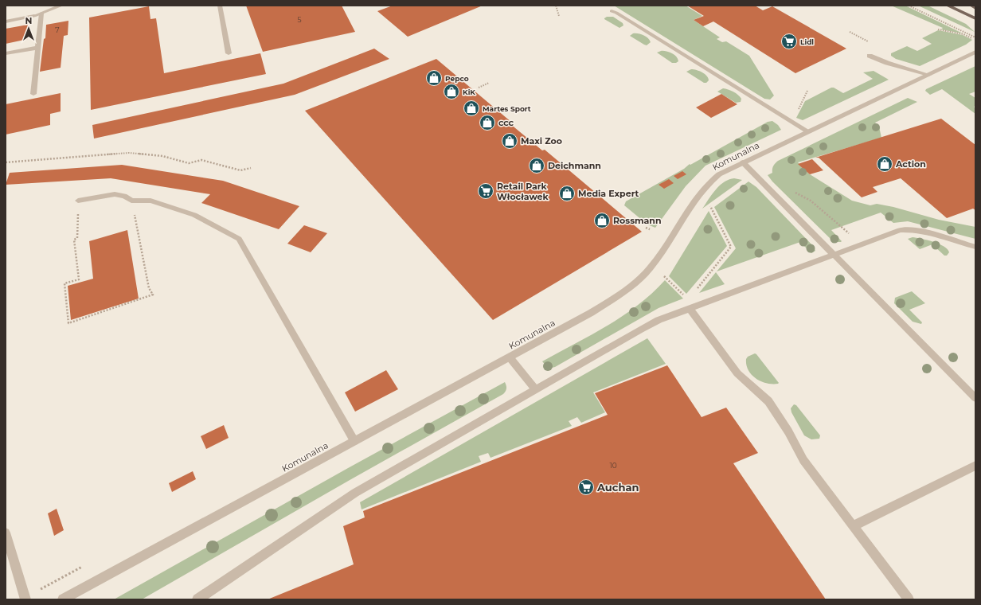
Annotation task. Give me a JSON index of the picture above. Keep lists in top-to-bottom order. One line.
{"streets":{"street":["Komunalna"]},"places":{"supermarket":["Lidl","Retail Park Włocławek","Auchan"],"shop":["Pepco","KiK","Martes Sport","CCC","Maxi Zoo","Action","Deichmann","Media Expert","Rossmann"]},"house_numbers":["5","7","10"],"north":"top"}
